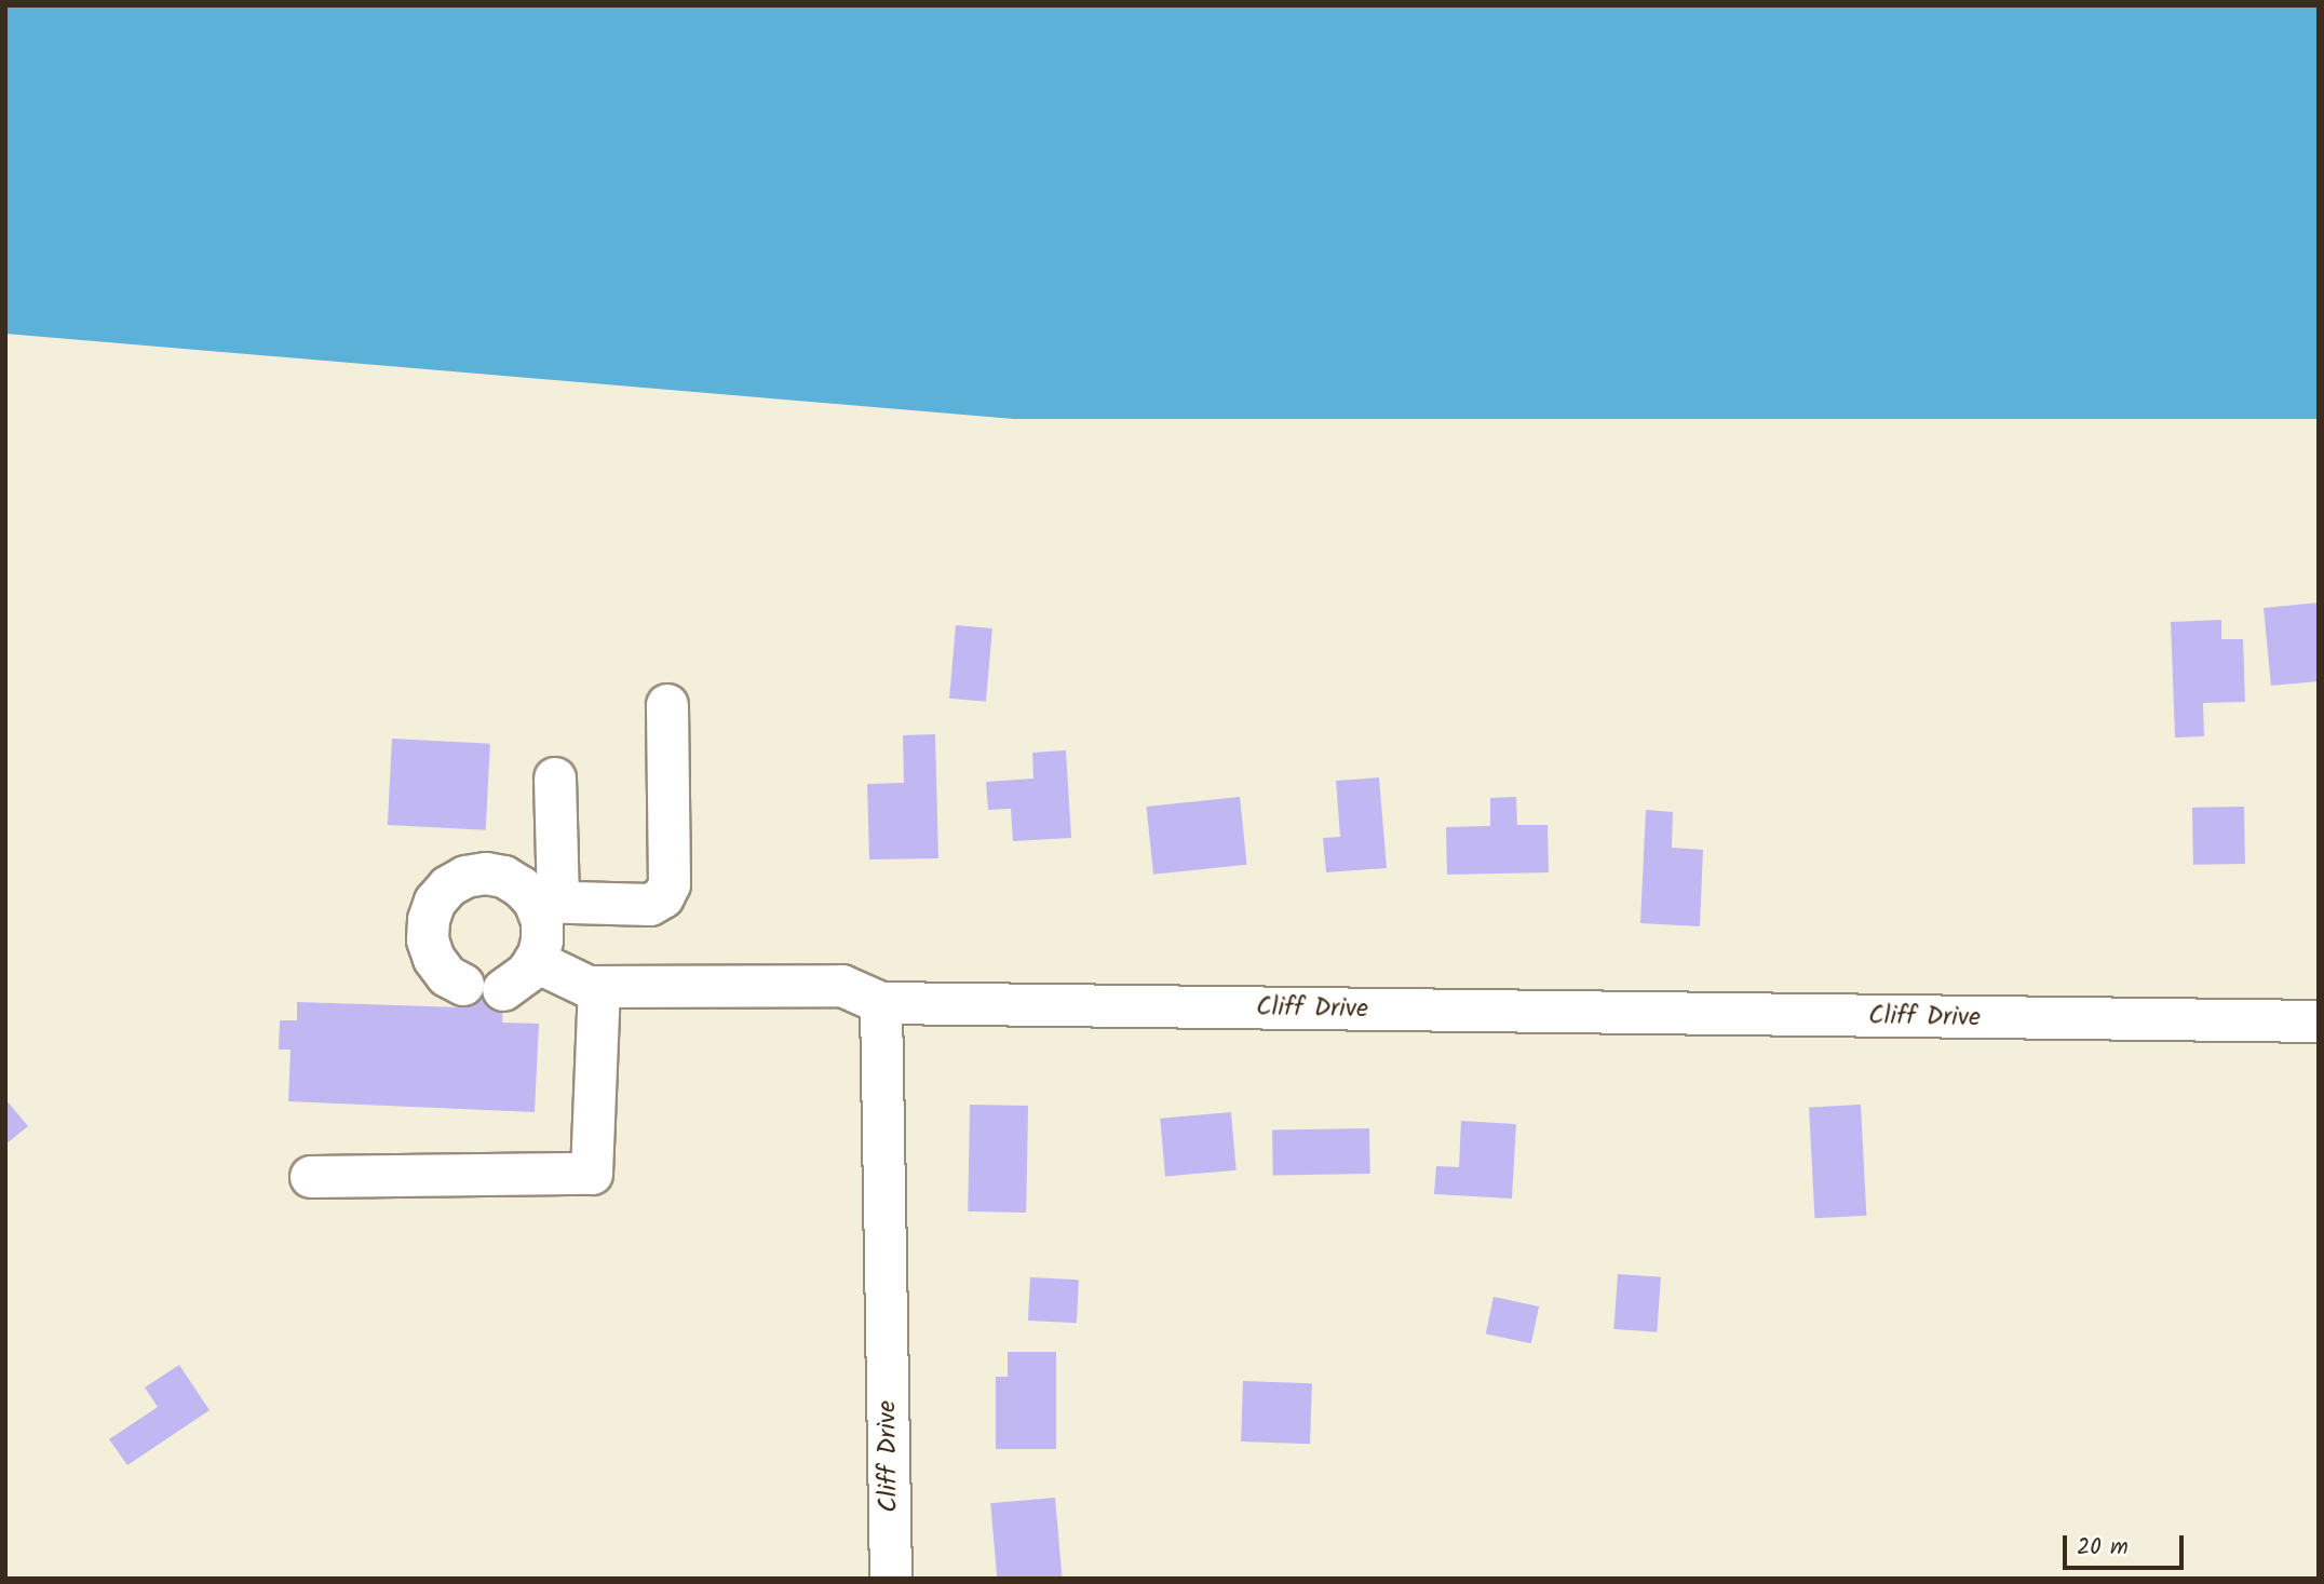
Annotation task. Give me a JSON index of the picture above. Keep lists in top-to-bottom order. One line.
{"streets":{"street":["Cliff Drive"]},"scale_bar":"20 m"}
